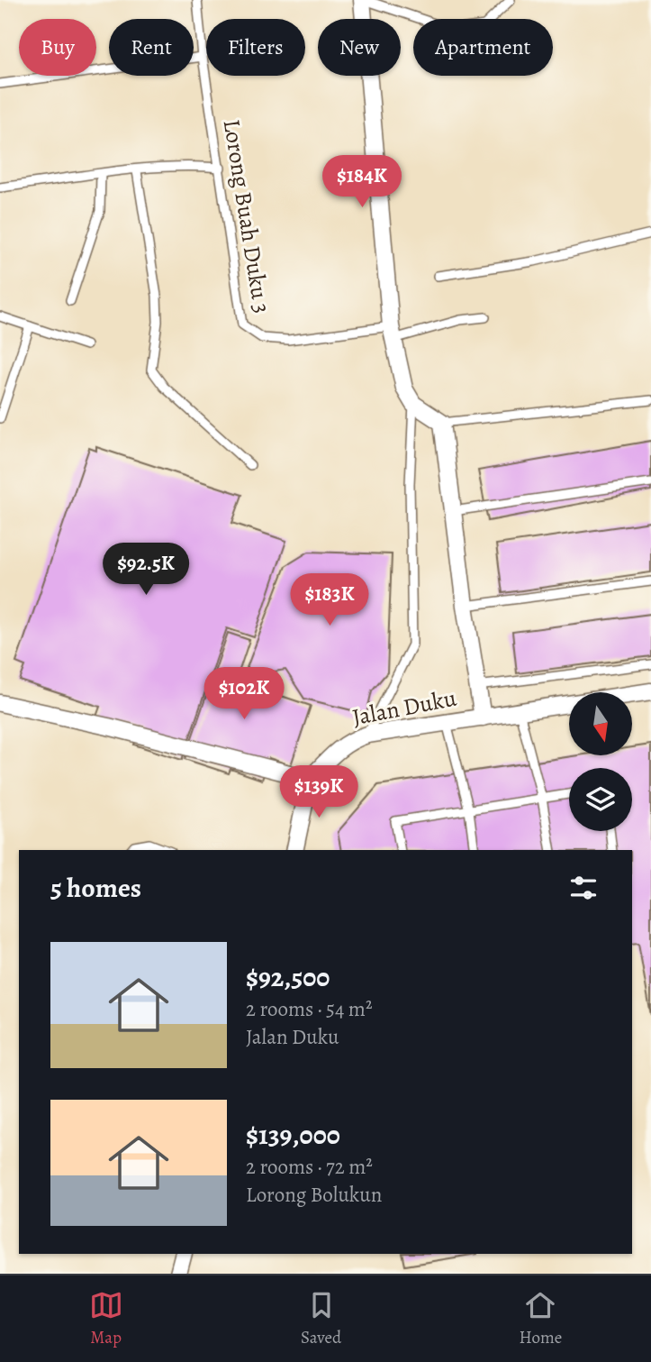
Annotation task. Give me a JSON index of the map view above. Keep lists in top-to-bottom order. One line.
{"streets":{"street":["Jalan Duku"],"lane":["Lorong Buah Duku 3"]},"north":"bottom","page":{"chip":["Buy","Rent","Filters","New","Apartment"],"price":["$184K","$92.5K","$183K","$102K","$139K"],"heading":"5 homes","list":[{"name":"$92,500","note":"2 rooms · 54 m² · Jalan Duku"},{"name":"$139,000","note":"2 rooms · 72 m² · Lorong Bolukun"}],"tabs":["Map","Saved","Home"]}}
